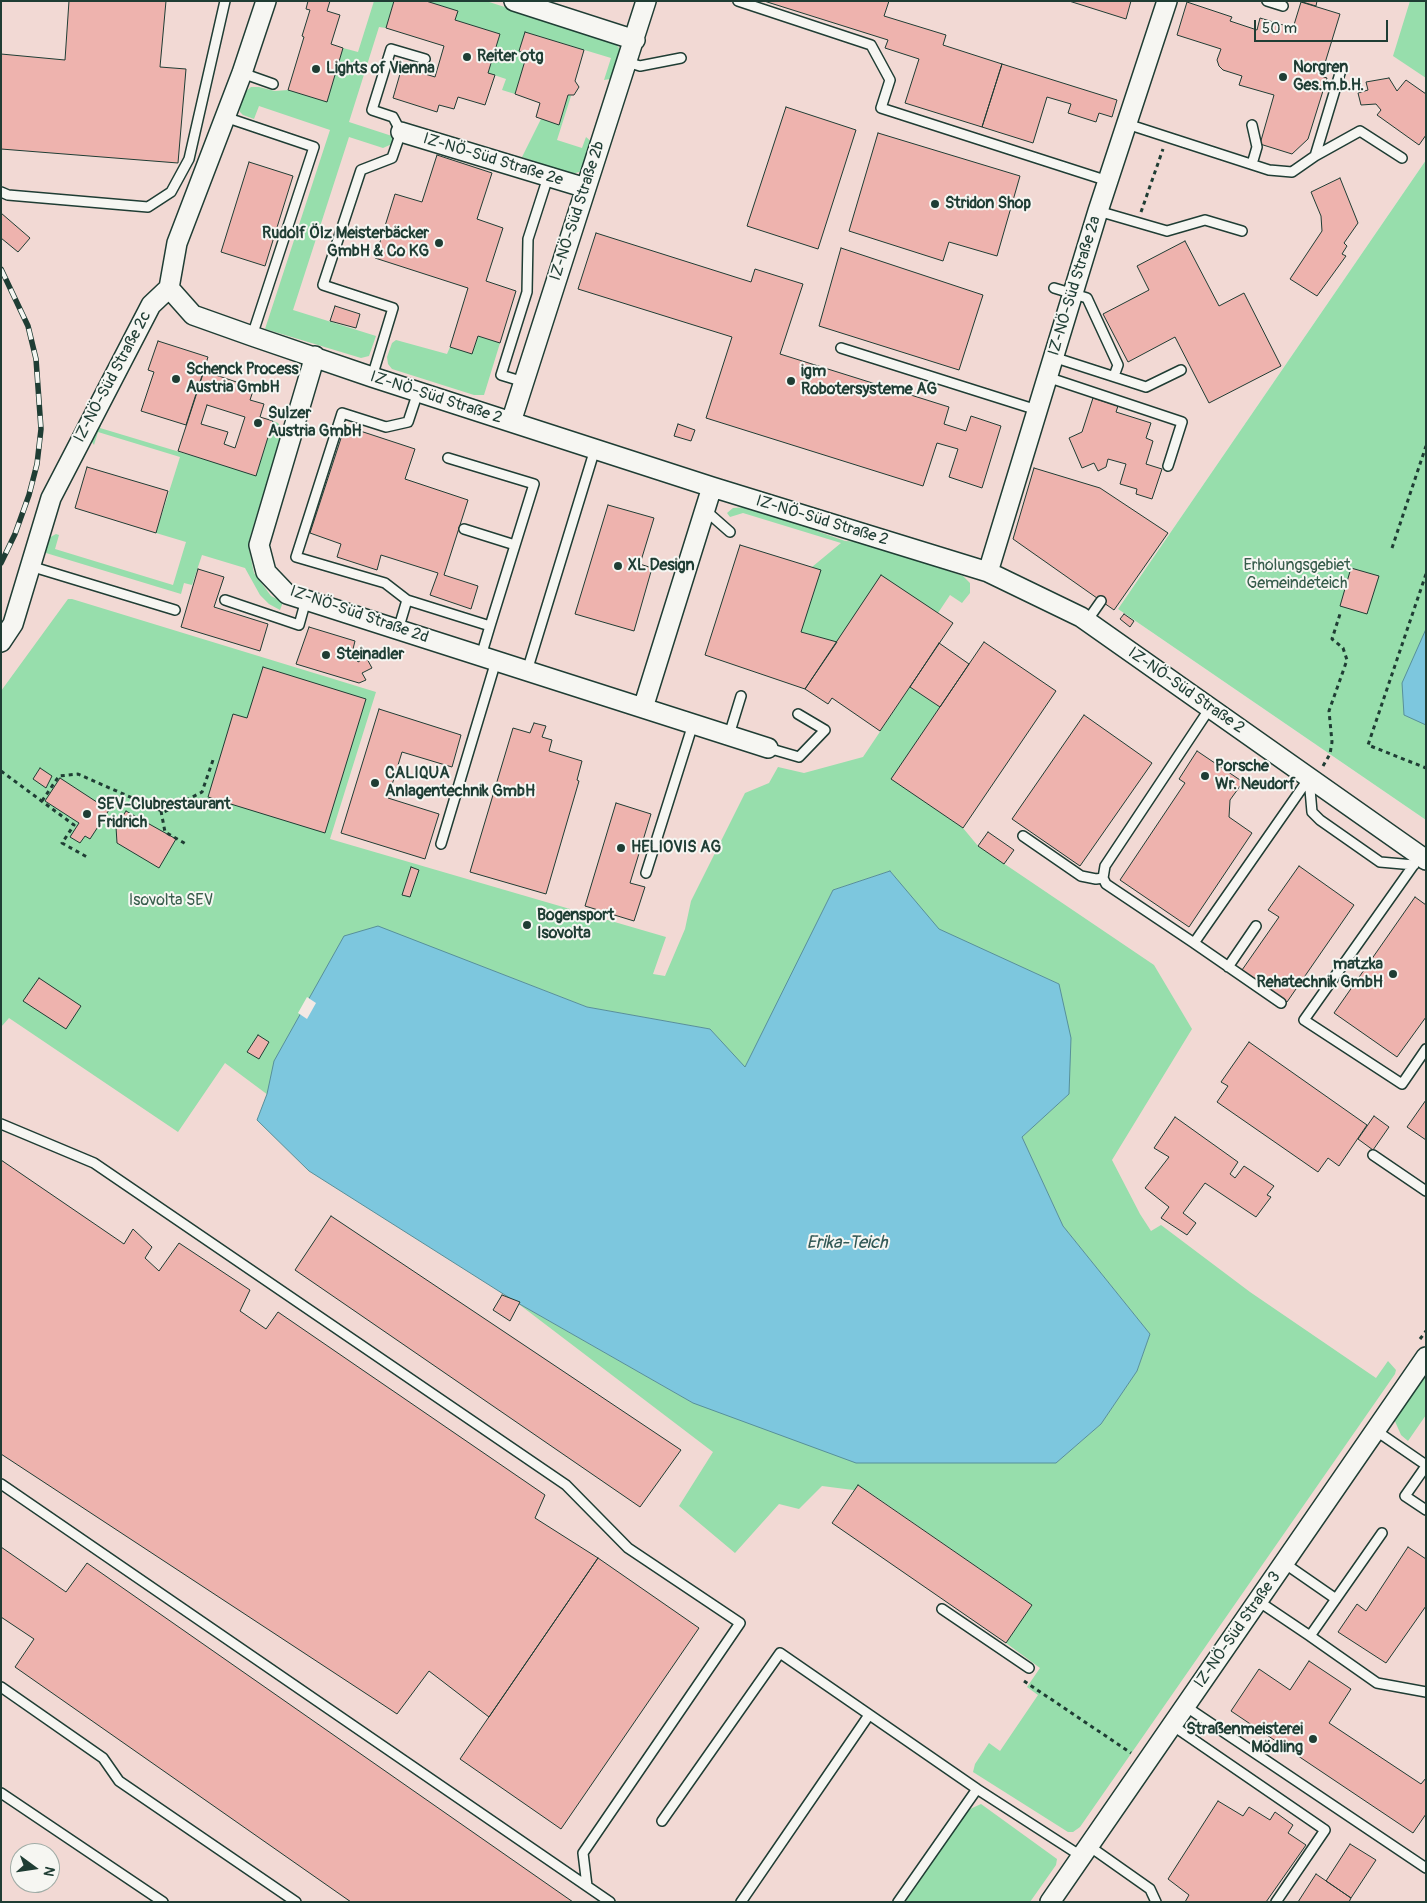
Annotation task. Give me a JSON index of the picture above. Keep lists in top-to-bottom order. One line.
{"streets":{"street":["IZ-NÖ-Süd Straße 2e","IZ-NÖ-Süd Straße 2b","IZ-NÖ-Süd Straße 2a","IZ-NÖ-Süd Straße 2c","IZ-NÖ-Süd Straße 2","IZ-NÖ-Süd Straße 2d","IZ-NÖ-Süd Straße 3"]},"crossings":[["IZ-NÖ-Süd Straße 2e","IZ-NÖ-Süd Straße 2b"],["IZ-NÖ-Süd Straße 2b","IZ-NÖ-Süd Straße 2"],["IZ-NÖ-Süd Straße 2a","IZ-NÖ-Süd Straße 2"],["IZ-NÖ-Süd Straße 2c","IZ-NÖ-Süd Straße 2"],["IZ-NÖ-Süd Straße 2","IZ-NÖ-Süd Straße 2d"]],"water":["Erika-Teich"],"parks":["Erholungsgebiet Gemeindeteich","Isovolta SEV"],"places":["Reiter otg","Lights of Vienna","Norgren Ges.m.b.H.","Stridon Shop","Rudolf Ölz Meisterbäcker GmbH & Co KG","Schenck Process Austria GmbH","igm Robotersysteme AG","Sulzer Austria GmbH","XL Design","Steinadler","Porsche Wr. Neudorf","CALIQUA Anlagentechnik GmbH","SEV-Clubrestaurant Fridrich","HELIOVIS AG","Bogensport Isovolta","matzka Rehatechnik GmbH","Straßenmeisterei Mödling"],"scale_bar":"50 m","north":"right"}
